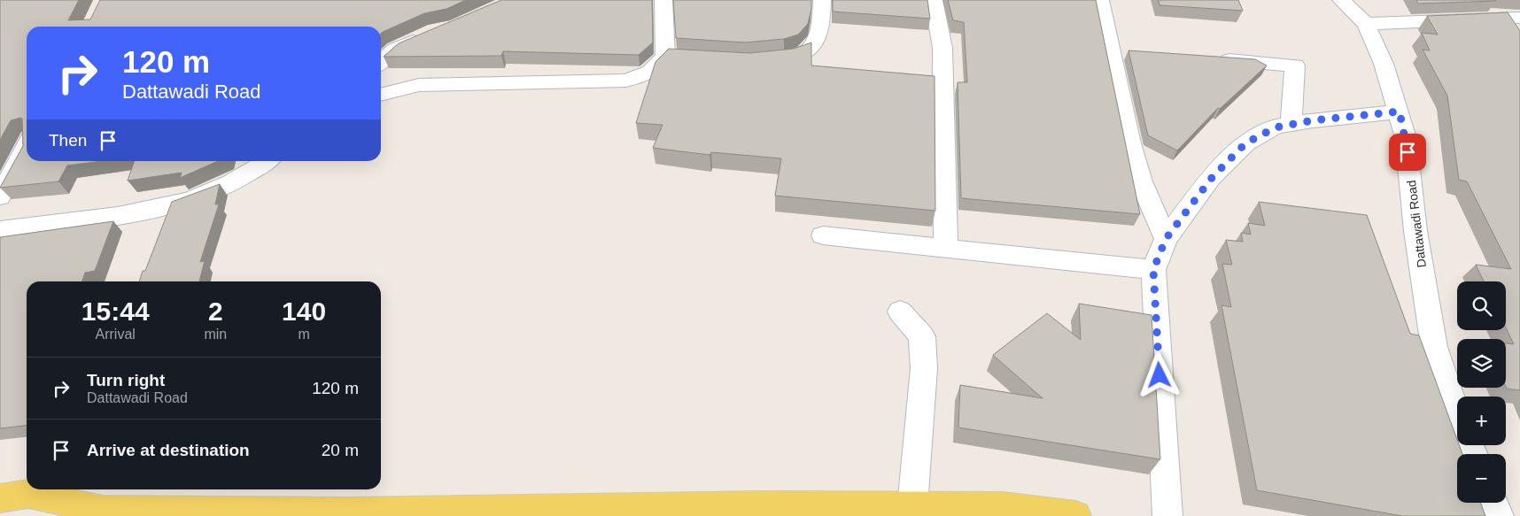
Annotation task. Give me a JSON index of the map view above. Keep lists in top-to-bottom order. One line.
{"streets":{"street":["Dattawadi Road"]},"page":{"turn":["120 m","Dattawadi Road"],"then":"Then","map_buttons":["+","−"],"eta":["15:44","Arrival","2","min","140","m"],"list":[{"name":"Turn right","note":"Dattawadi Road","value":"120 m"},{"name":"Arrive at destination","value":"20 m"}]}}
